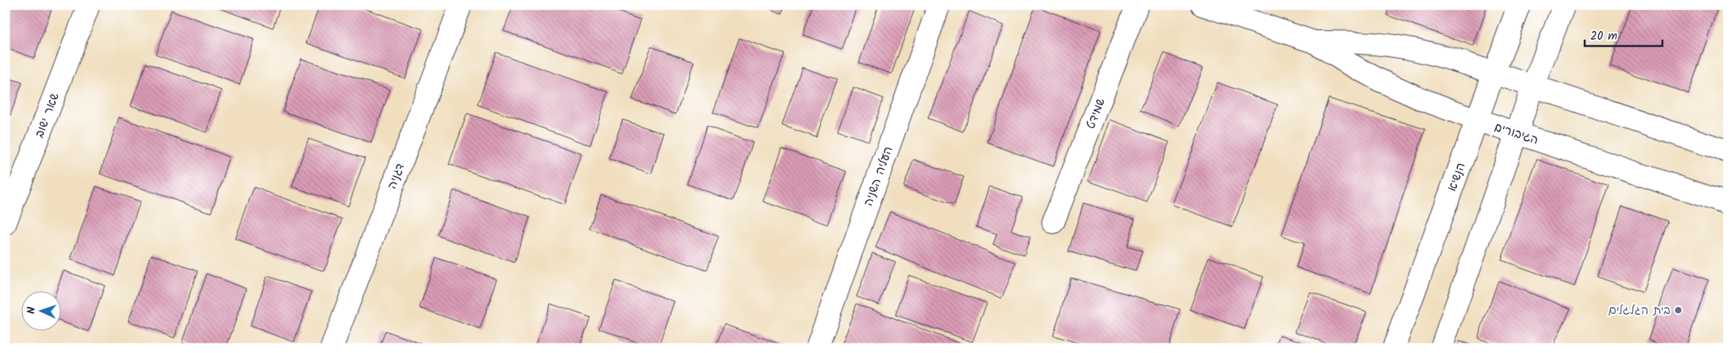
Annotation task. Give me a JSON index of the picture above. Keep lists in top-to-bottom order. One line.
{"streets":{"street":["שמידט","שאר ישוב","הגיבורים","דגניה","העליה השניה","הנשיא"]},"crossings":[["הגיבורים","הנשיא"]],"places":["בית הגלגלים"],"scale_bar":"20 m","north":"left"}
